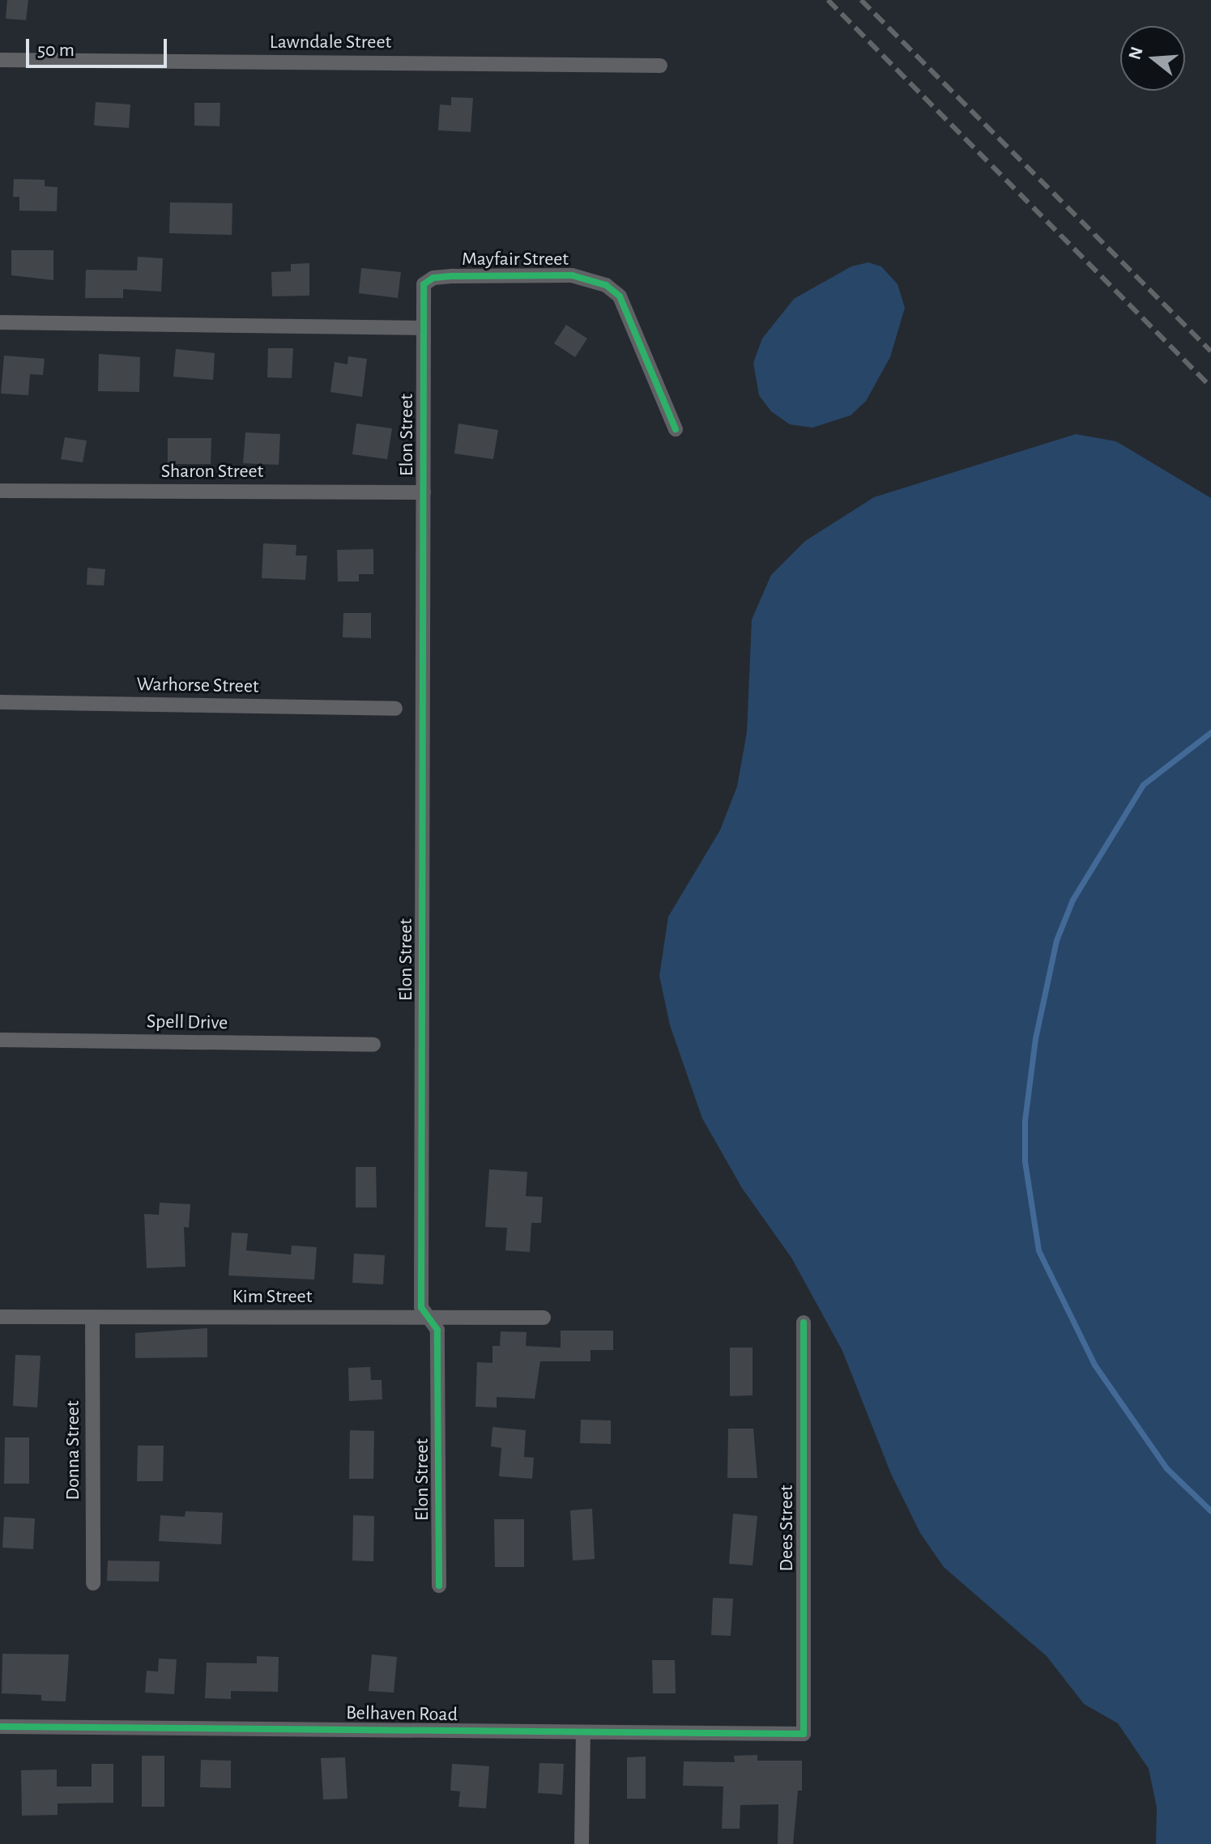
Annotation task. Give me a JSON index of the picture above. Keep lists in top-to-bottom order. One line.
{"streets":{"street":["Lawndale Street","Mayfair Street","Elon Street","Sharon Street","Warhorse Street","Spell Drive","Kim Street","Donna Street","Dees Street","Belhaven Road"]},"crossings":[["Mayfair Street","Elon Street"],["Elon Street","Sharon Street"],["Elon Street","Kim Street"],["Kim Street","Donna Street"],["Dees Street","Belhaven Road"]],"scale_bar":"50 m","north":"left"}
